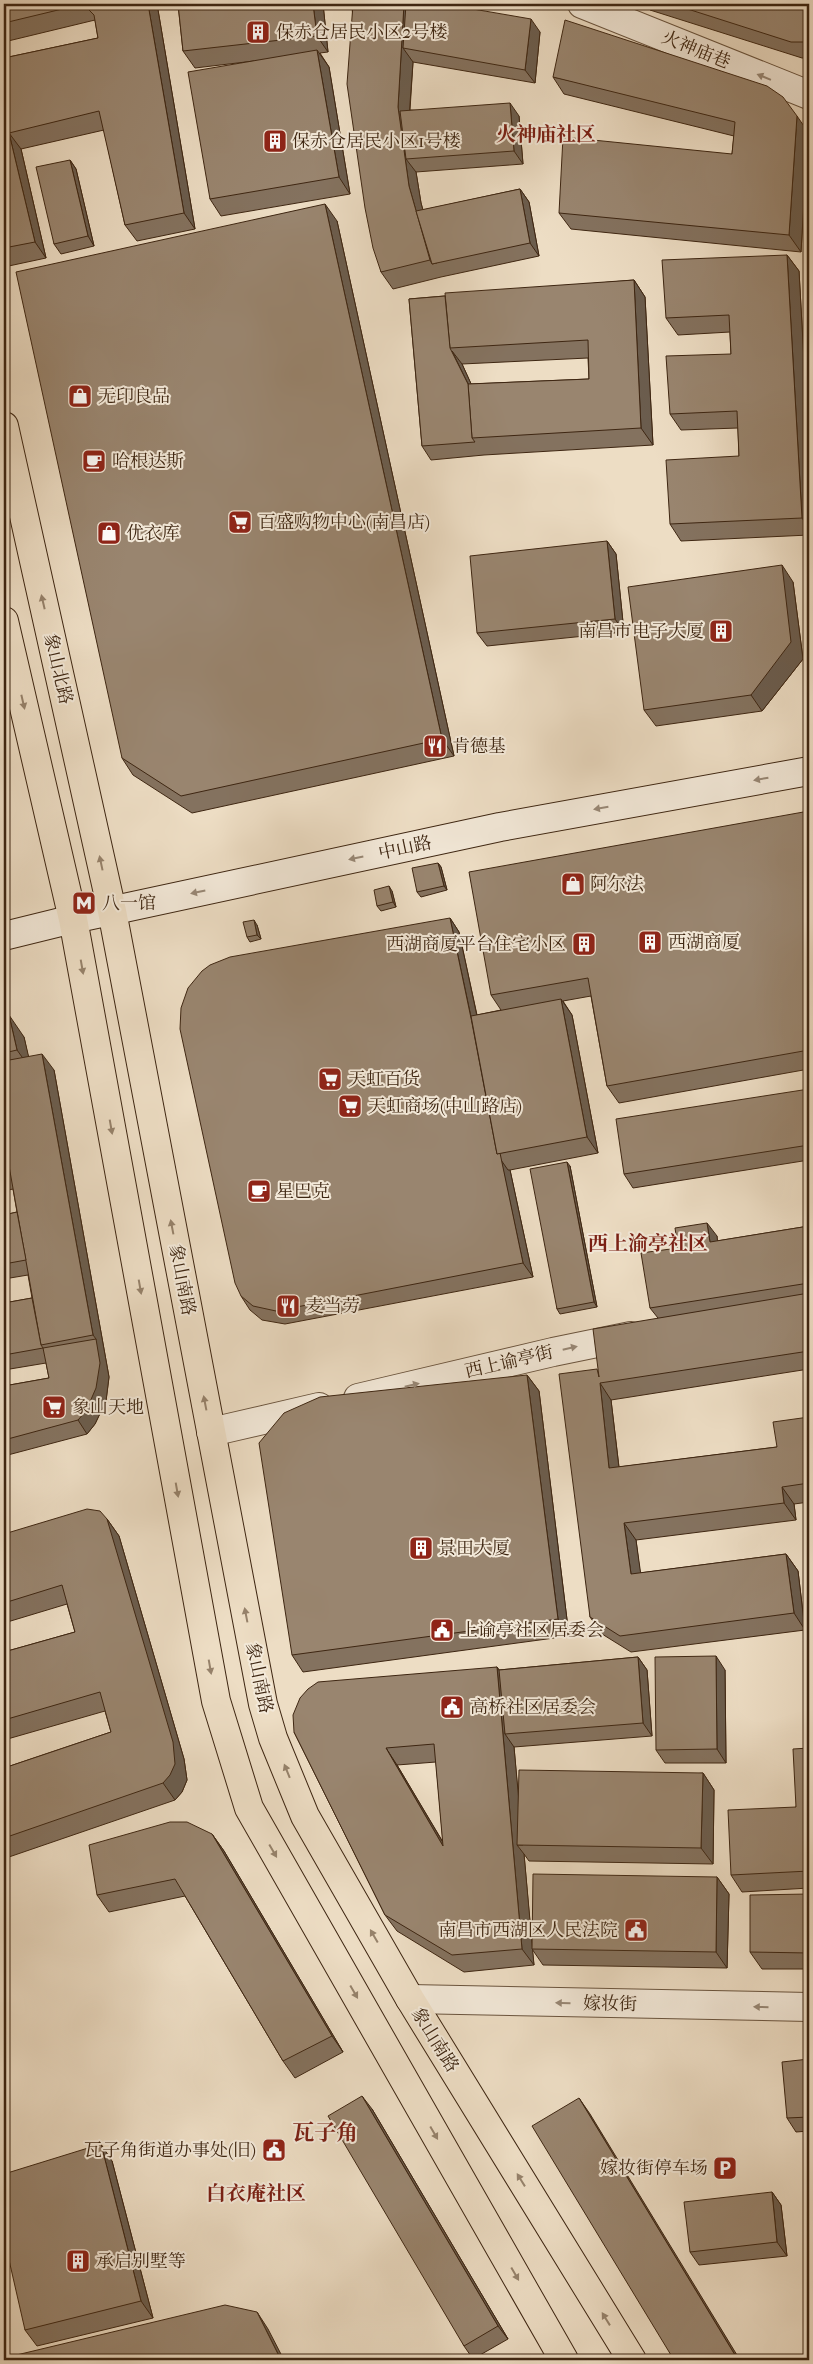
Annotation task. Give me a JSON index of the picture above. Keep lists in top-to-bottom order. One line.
{"streets":{"main road":["象山北路","象山南路"],"street":["火神庙巷","中山路","西上谕亭街","嫁妆街"]},"crossings":[["象山北路","中山路"],["象山北路","象山南路"],["中山路","象山南路"],["象山南路","西上谕亭街"],["象山南路","嫁妆街"]],"one_way":["火神庙巷","中山路","西上谕亭街","嫁妆街"],"districts":["火神庙社区","西上渝亭社区","瓦子角","白衣庵社区"],"places":{"building":["保赤仓居民小区2号楼","保赤仓居民小区1号楼","南昌市电子大厦","西湖商厦","西湖商厦平台住宅小区","景田大厦","承启别墅等"],"shop":["无印良品","优衣库","阿尔法"],"cafe":["哈根达斯","星巴克"],"supermarket":["百盛购物中心(南昌店)","天虹百货","天虹商场(中山路店)","象山天地"],"restaurant":["肯德基","麦当劳"],"metro station":["八一馆"],"public building":["上谕亭社区居委会","高桥社区居委会","南昌市西湖区人民法院","瓦子角街道办事处(旧)"],"parking":["嫁妆街停车场"]}}
